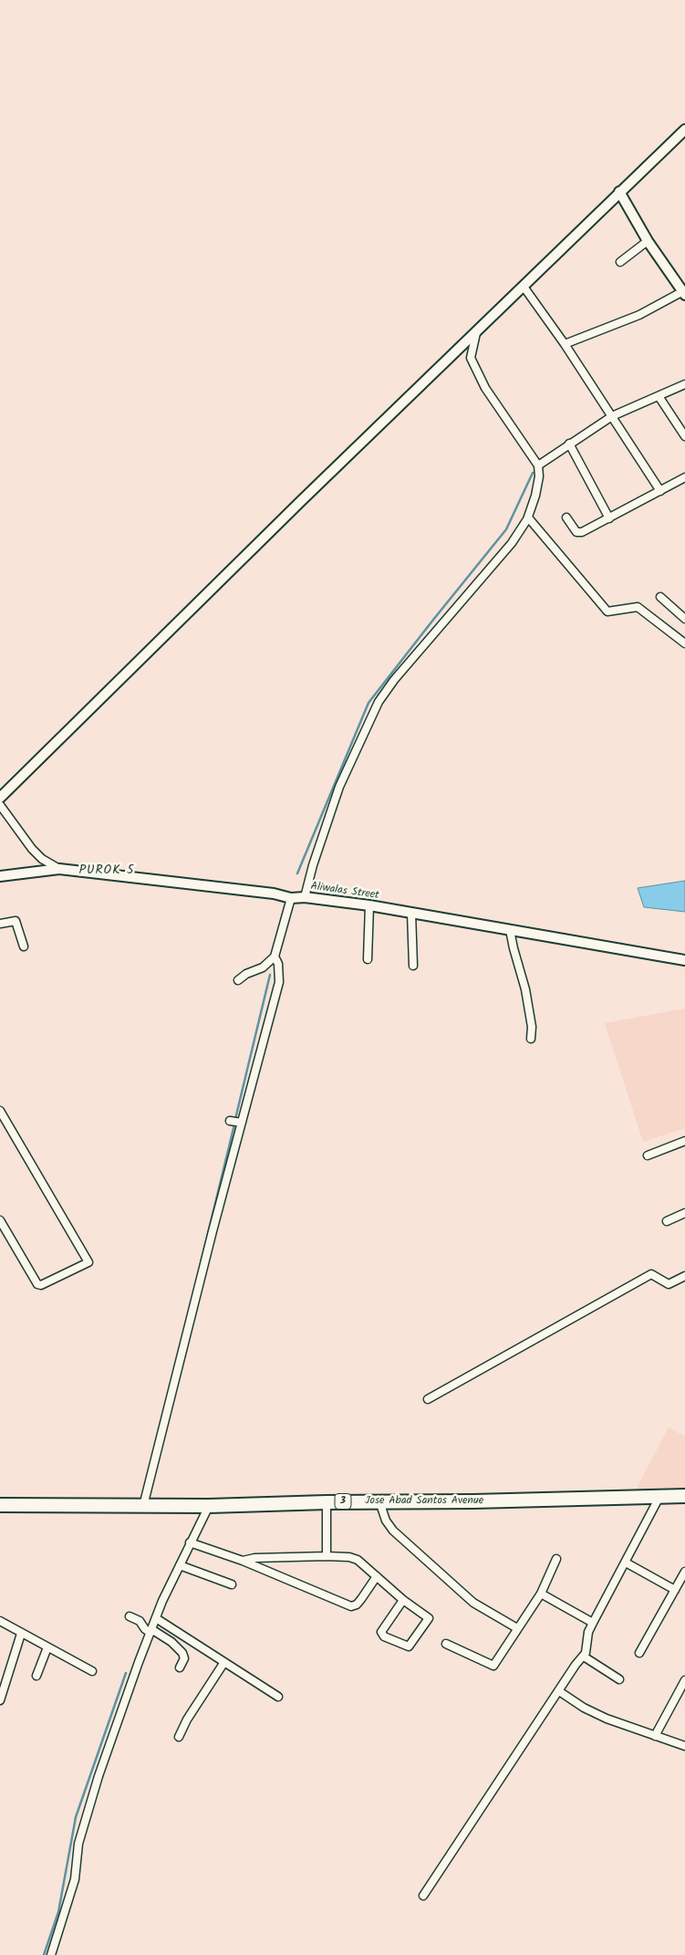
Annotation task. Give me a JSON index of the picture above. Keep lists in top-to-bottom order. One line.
{"streets":{"highway":["3","Jose Abad Santos Avenue"],"street":["Aliwalas Street"]},"districts":["PUROK 5"]}
